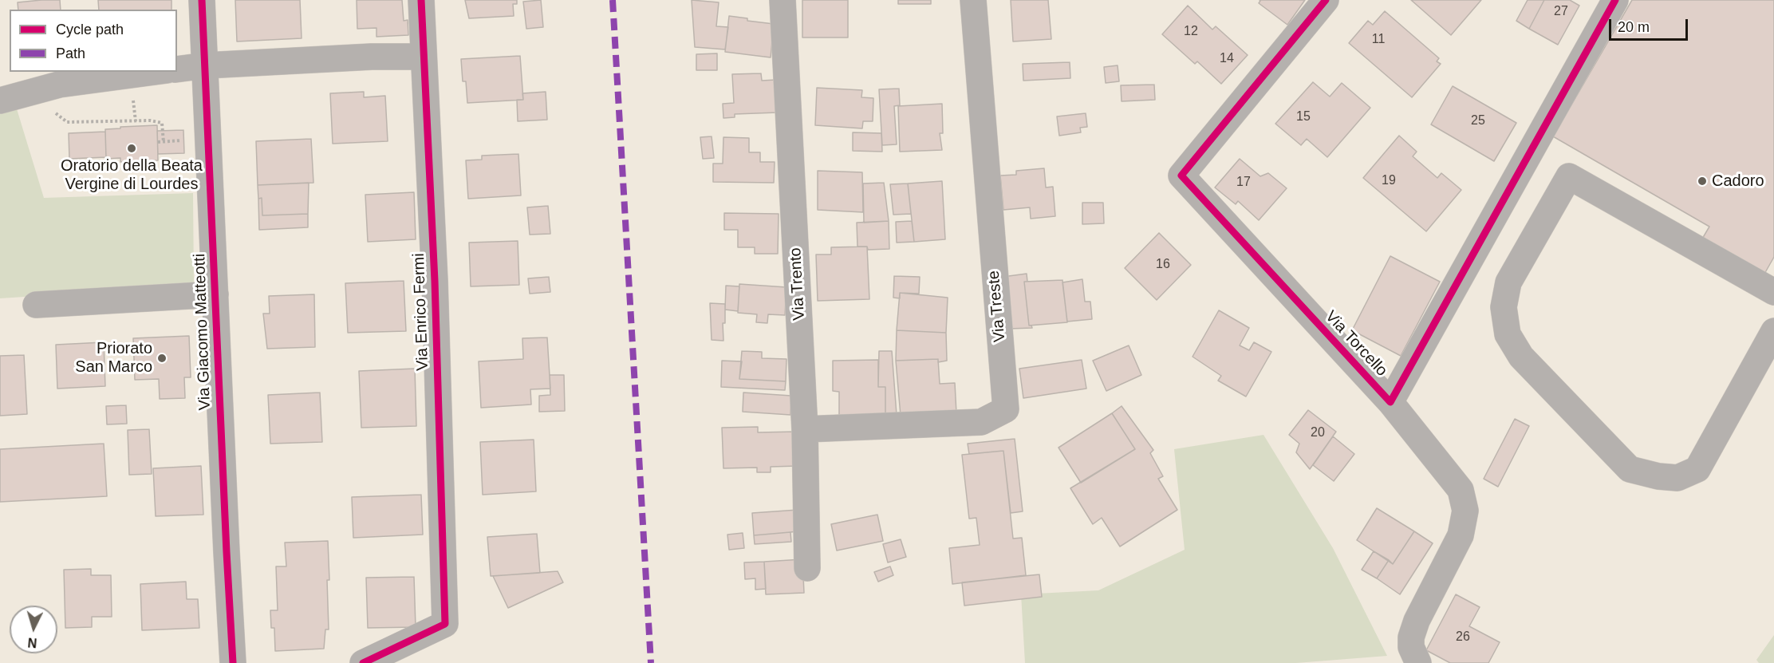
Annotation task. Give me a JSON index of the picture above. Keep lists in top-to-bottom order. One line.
{"streets":{"street":["Via Trento","Via Treste","Via Enrico Fermi","Via Giacomo Matteotti","Via Torcello"]},"crossings":[["Via Trento","Via Treste"]],"places":["Oratorio della Beata Vergine di Lourdes","Cadoro","Priorato San Marco"],"house_numbers":["27","12","11","14","15","25","19","17","16","20","26"],"legend":["Cycle path","Path"],"scale_bar":"20 m","north":"bottom"}
